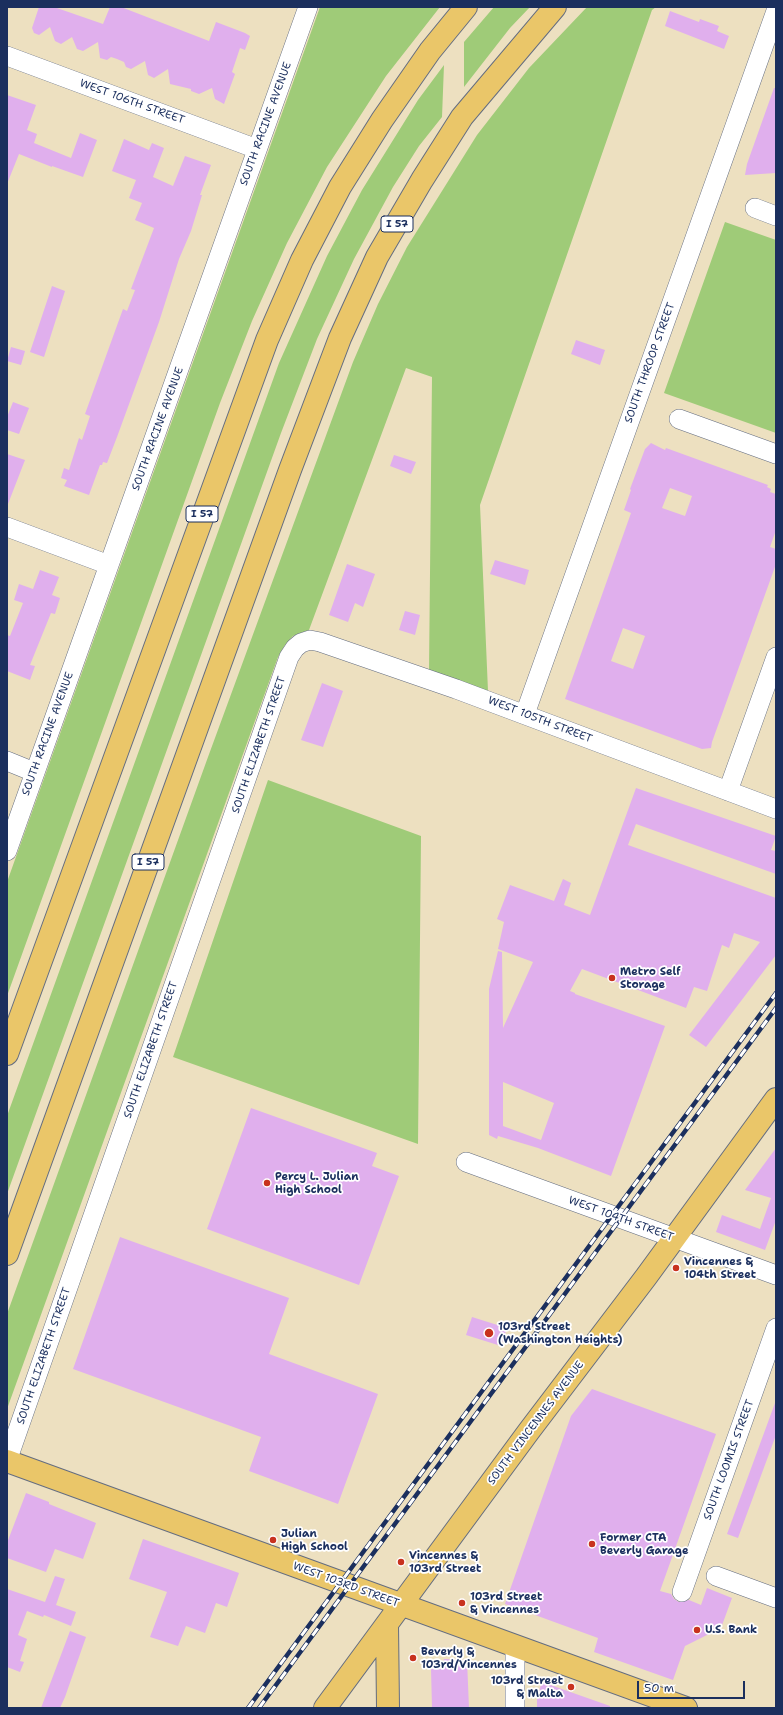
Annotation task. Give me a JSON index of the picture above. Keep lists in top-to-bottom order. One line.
{"streets":{"main road":["I 57","SOUTH VINCENNES AVENUE","WEST 103RD STREET"],"street":["WEST 106TH STREET","SOUTH RACINE AVENUE","SOUTH THROOP STREET","WEST 105TH STREET","SOUTH ELIZABETH STREET","WEST 104TH STREET","SOUTH LOOMIS STREET"]},"crossings":[["WEST 106TH STREET","SOUTH RACINE AVENUE"],["SOUTH THROOP STREET","WEST 105TH STREET"],["WEST 105TH STREET","SOUTH ELIZABETH STREET"],["SOUTH ELIZABETH STREET","WEST 103RD STREET"],["WEST 104TH STREET","SOUTH VINCENNES AVENUE"],["SOUTH VINCENNES AVENUE","WEST 103RD STREET"]],"places":["Metro Self Storage","Percy L. Julian High School","Vincennes & 104th Street","103rd Street (Washington Heights)","Julian High School","Former CTA Beverly Garage","Vincennes & 103rd Street","103rd Street & Vincennes","U.S. Bank","Beverly & 103rd/Vincennes","103rd Street & Malta"],"scale_bar":"50 m"}
